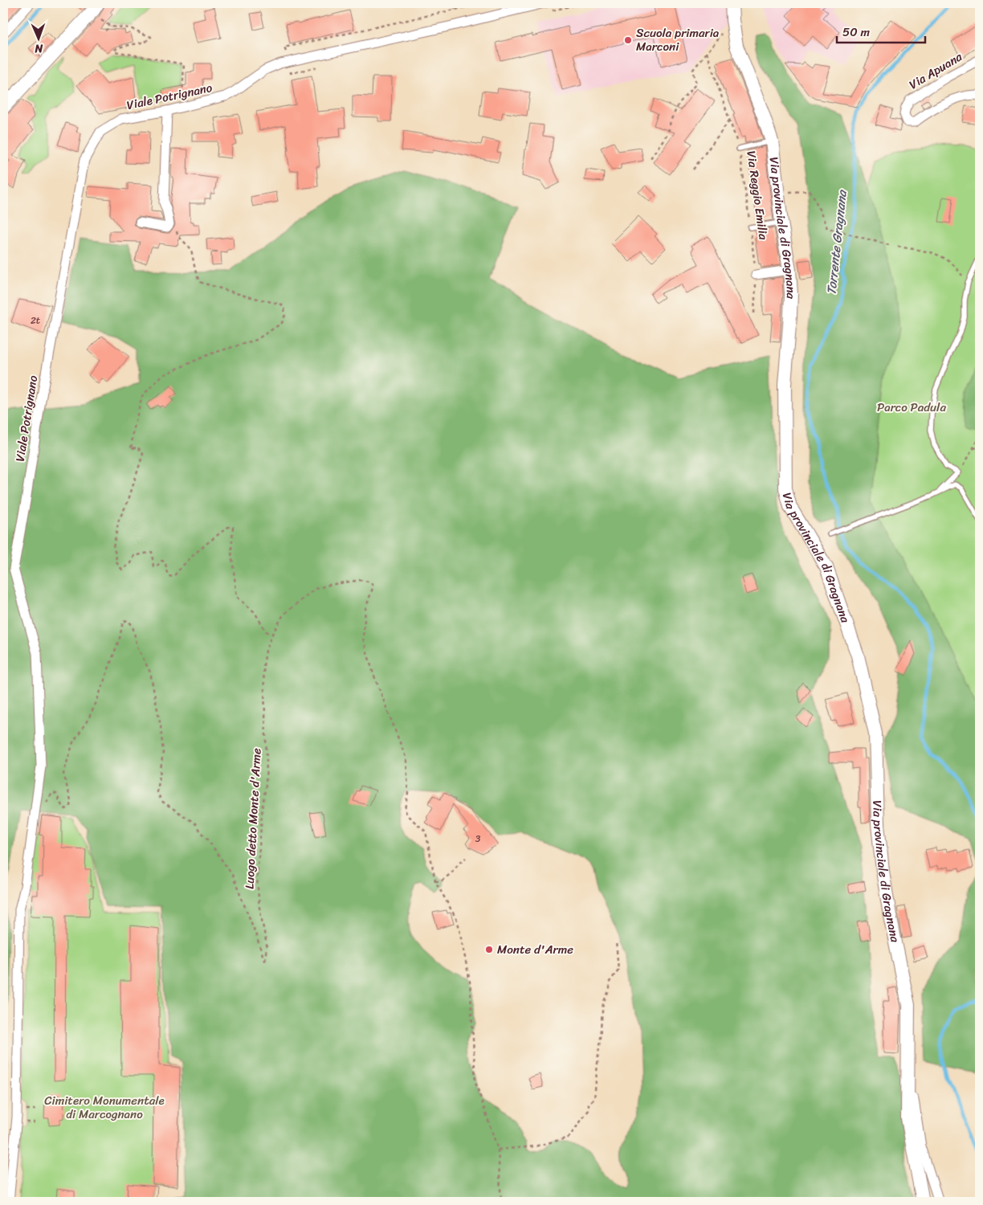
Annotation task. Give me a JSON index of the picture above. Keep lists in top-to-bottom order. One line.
{"streets":{"main road":["Via provinciale di Gragnana"],"street":["Via Apuana","Viale Potrignano"],"path":["Via Reggio Emilia","Luogo detto Monte d'Arme"]},"crossings":[["Viale Potrignano","Luogo detto Monte d'Arme"]],"water":["Torrente Gragnana"],"parks":["Parco Padula","Cimitero Monumentale di Marcognano"],"places":["Scuola primaria Marconi","Monte d'Arme"],"house_numbers":["2t","3"],"scale_bar":"50 m","north":"bottom"}
